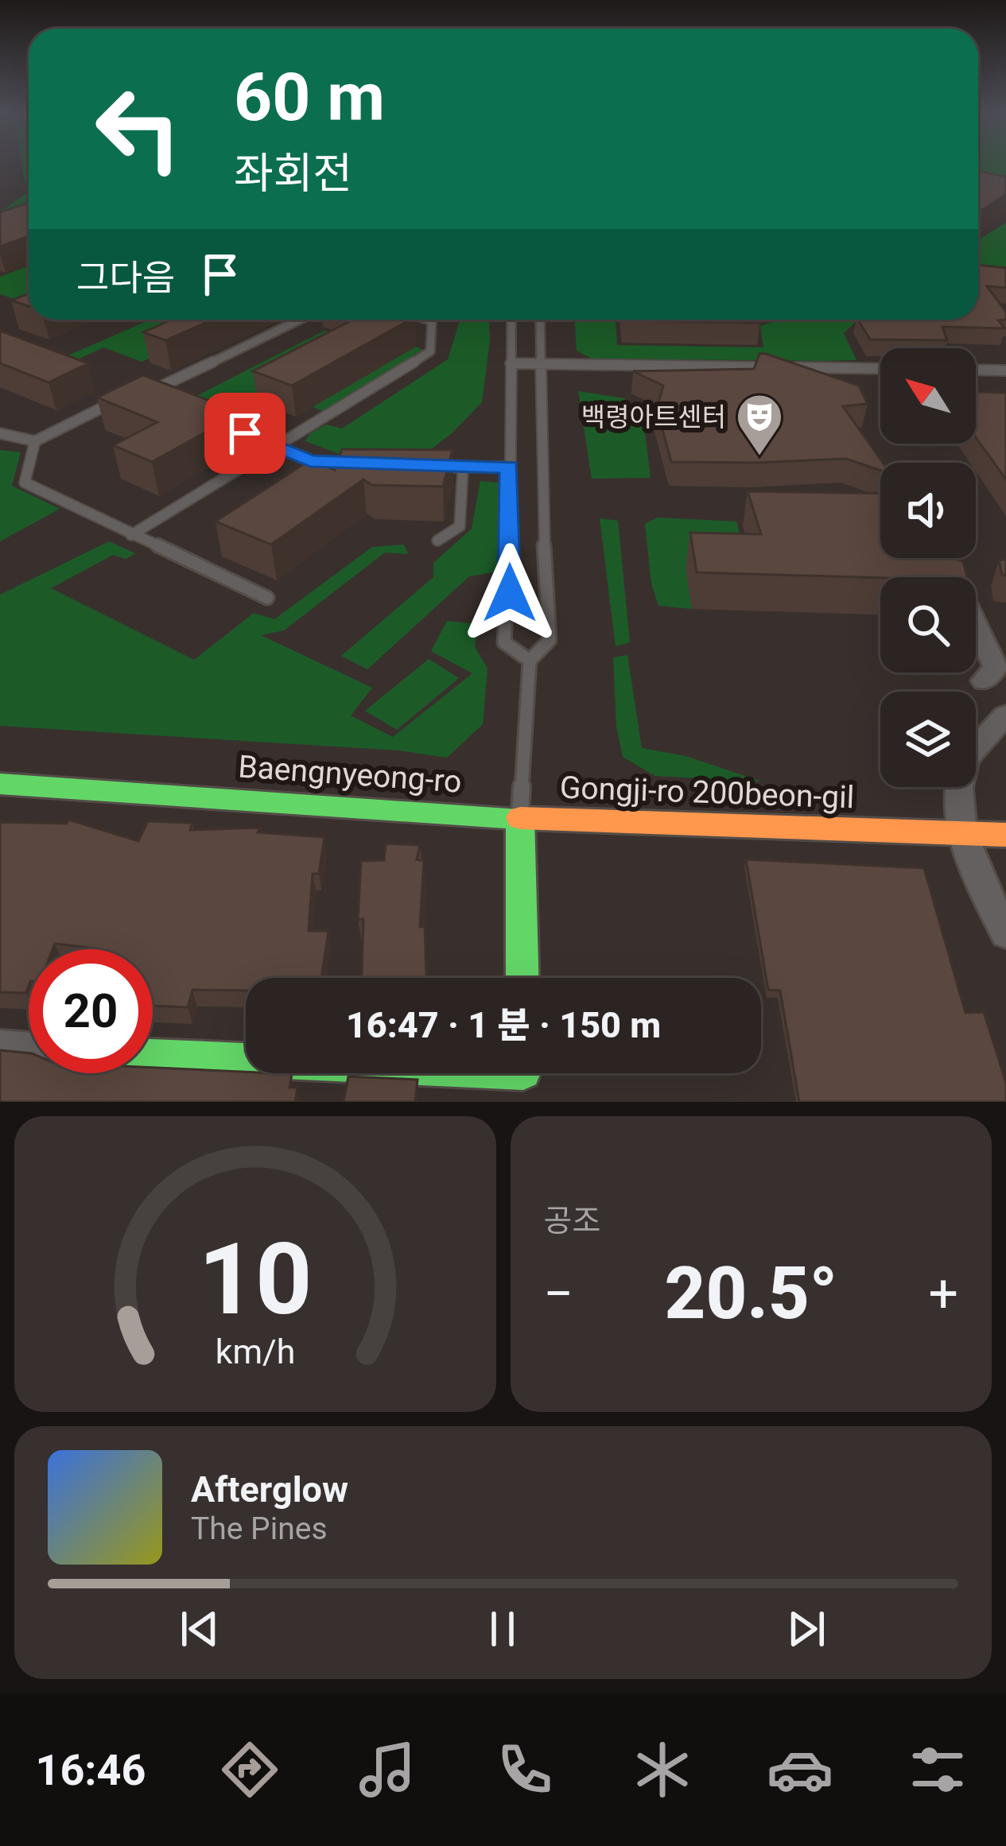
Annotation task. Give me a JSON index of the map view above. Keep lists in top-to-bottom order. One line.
{"streets":{"street":["Baengnyeong-ro","Gongji-ro 200beon-gil"]},"crossings":[["Baengnyeong-ro","Gongji-ro 200beon-gil"]],"places":{"theatre":["백령아트센터"]},"north":"top left","page":{"turn":["60 m","좌회전"],"then":"그다음","limit":"20","trip":"16:47 · 1 분 · 150 m","tile":"공조","heat":["−","20.5°","+"],"song":["Afterglow","The Pines"],"tabs":"16:46","gauge":["10","km/h"]}}
